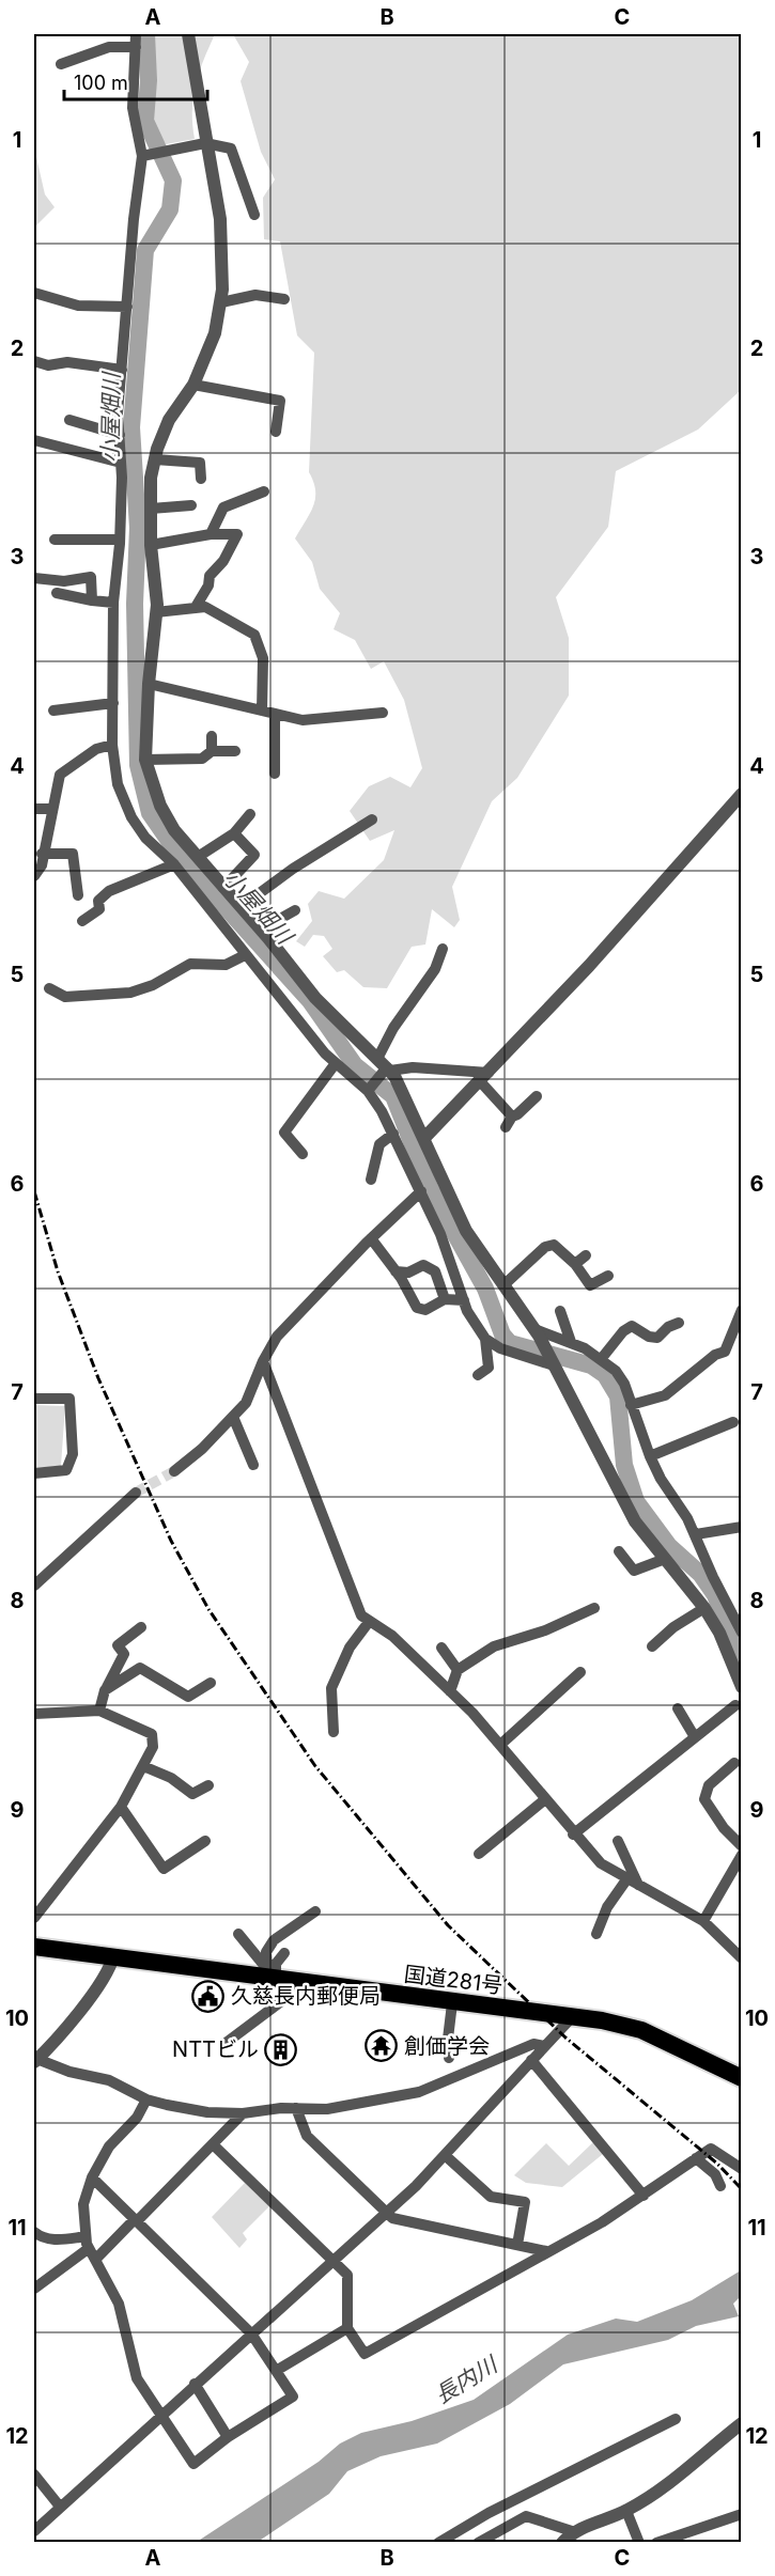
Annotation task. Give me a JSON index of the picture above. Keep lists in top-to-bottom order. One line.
{"streets":{"highway":["国道281号"]},"water":["小屋畑川","長内川"],"places":{"public building":["久慈長内郵便局"],"temple":["創価学会"],"building":["NTTビル"]},"scale_bar":"100 m","grid":{"columns":["A","B","C"],"rows":["1","2","3","4","5","6","7","8","9","10","11","12"]}}
